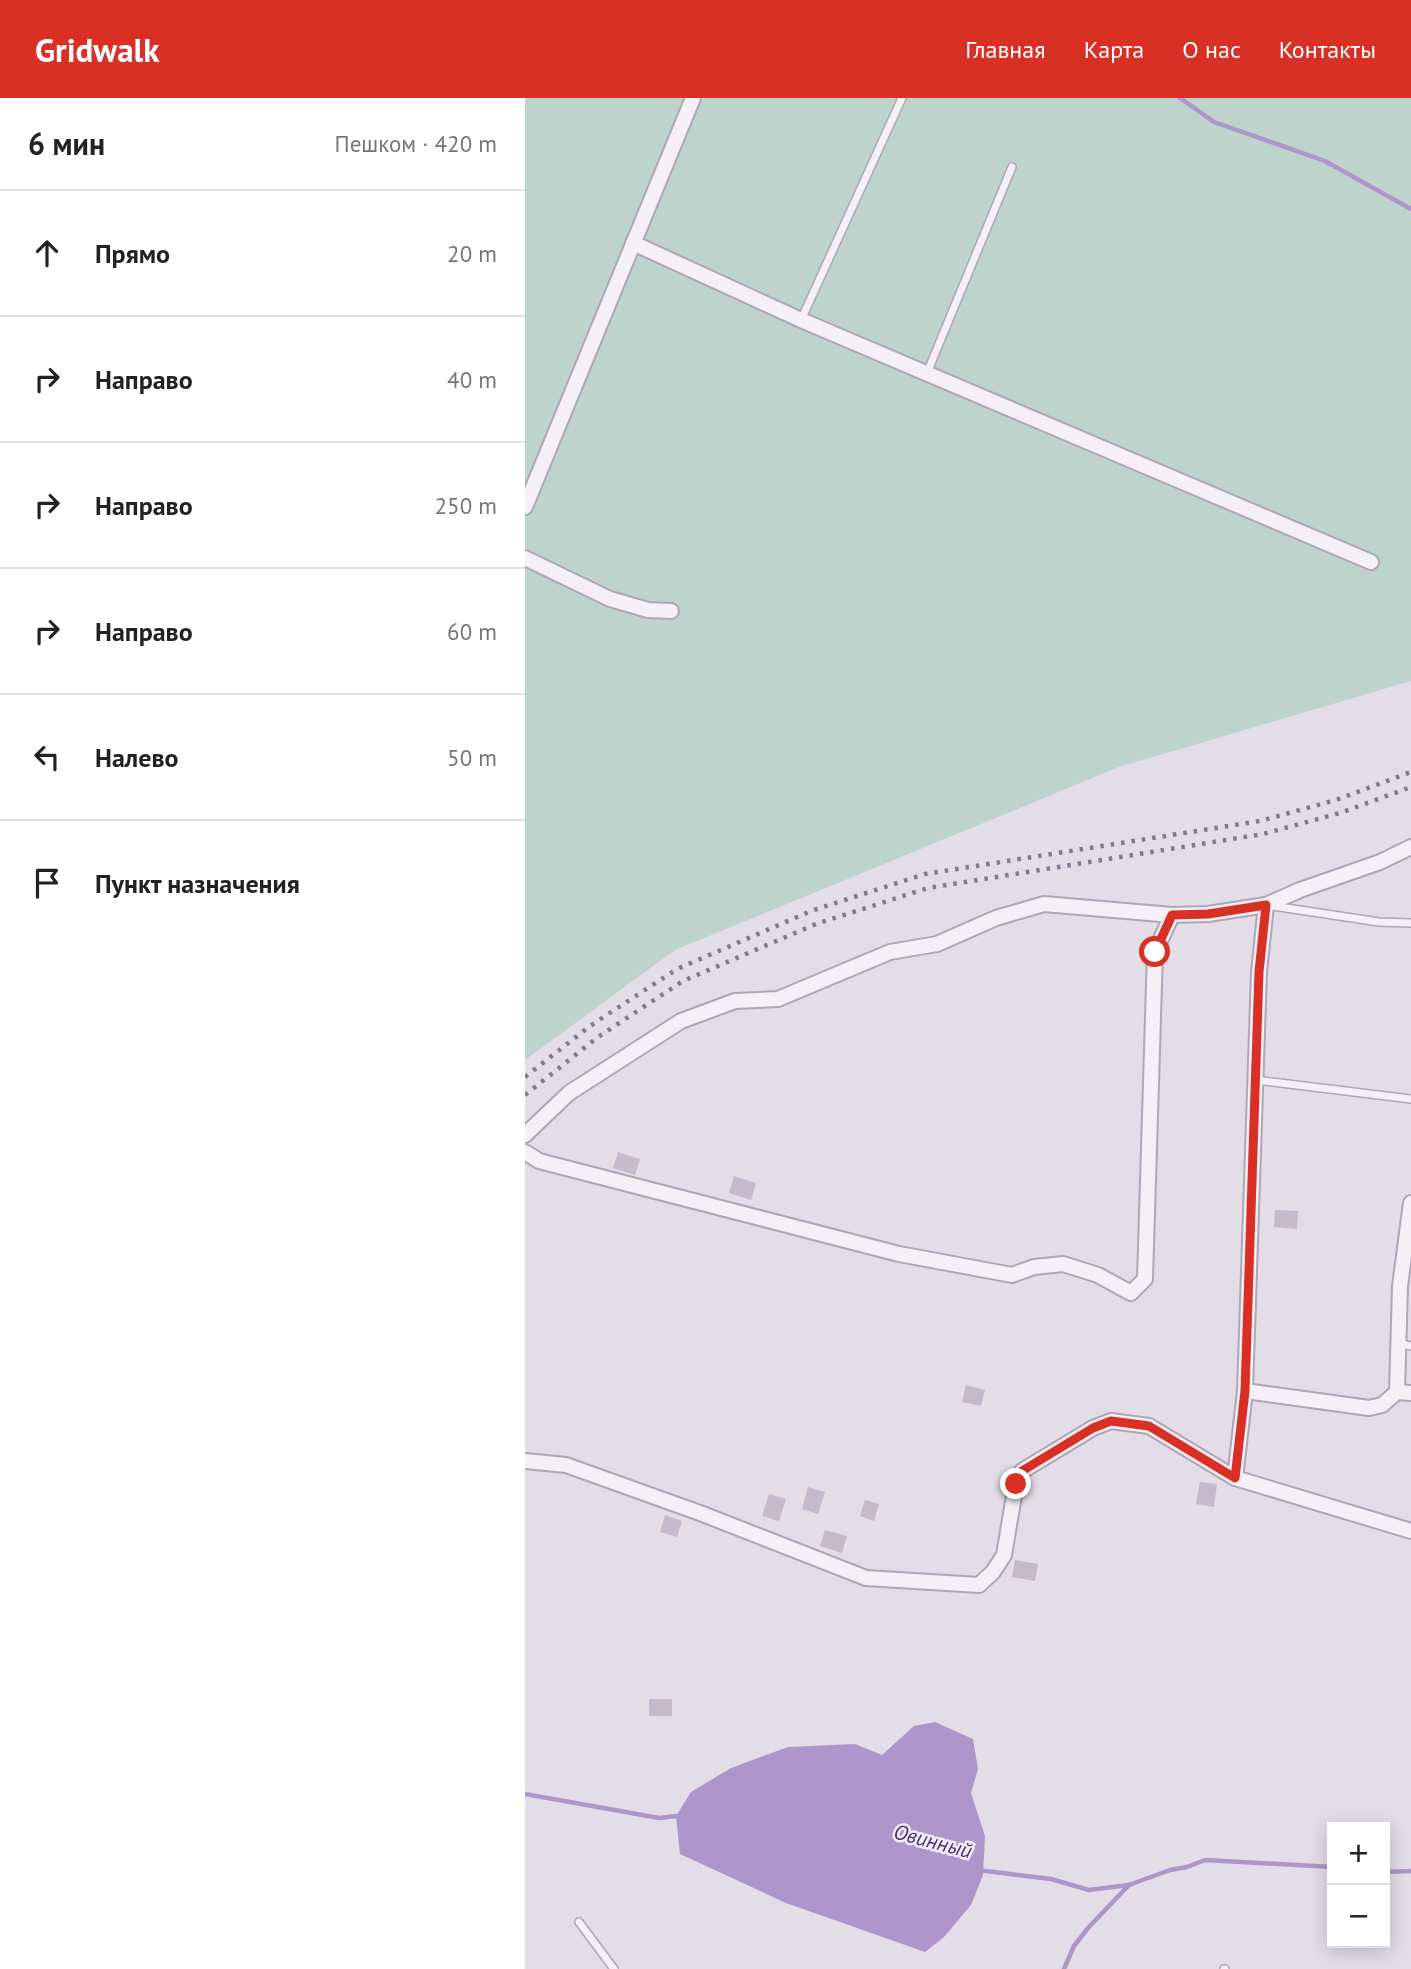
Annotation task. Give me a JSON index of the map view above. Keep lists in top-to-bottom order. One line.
{"water":["Овинный"],"page":{"header":"Gridwalk","nav":["Главная","Карта","О нас","Контакты"],"heading":["6 мин","Пешком · 420 m"],"list":[["Прямо","20 m"],["Направо","40 m"],["Направо","250 m"],["Направо","60 m"],["Налево","50 m"],"Пункт назначения"],"map_buttons":["+","−"]}}
